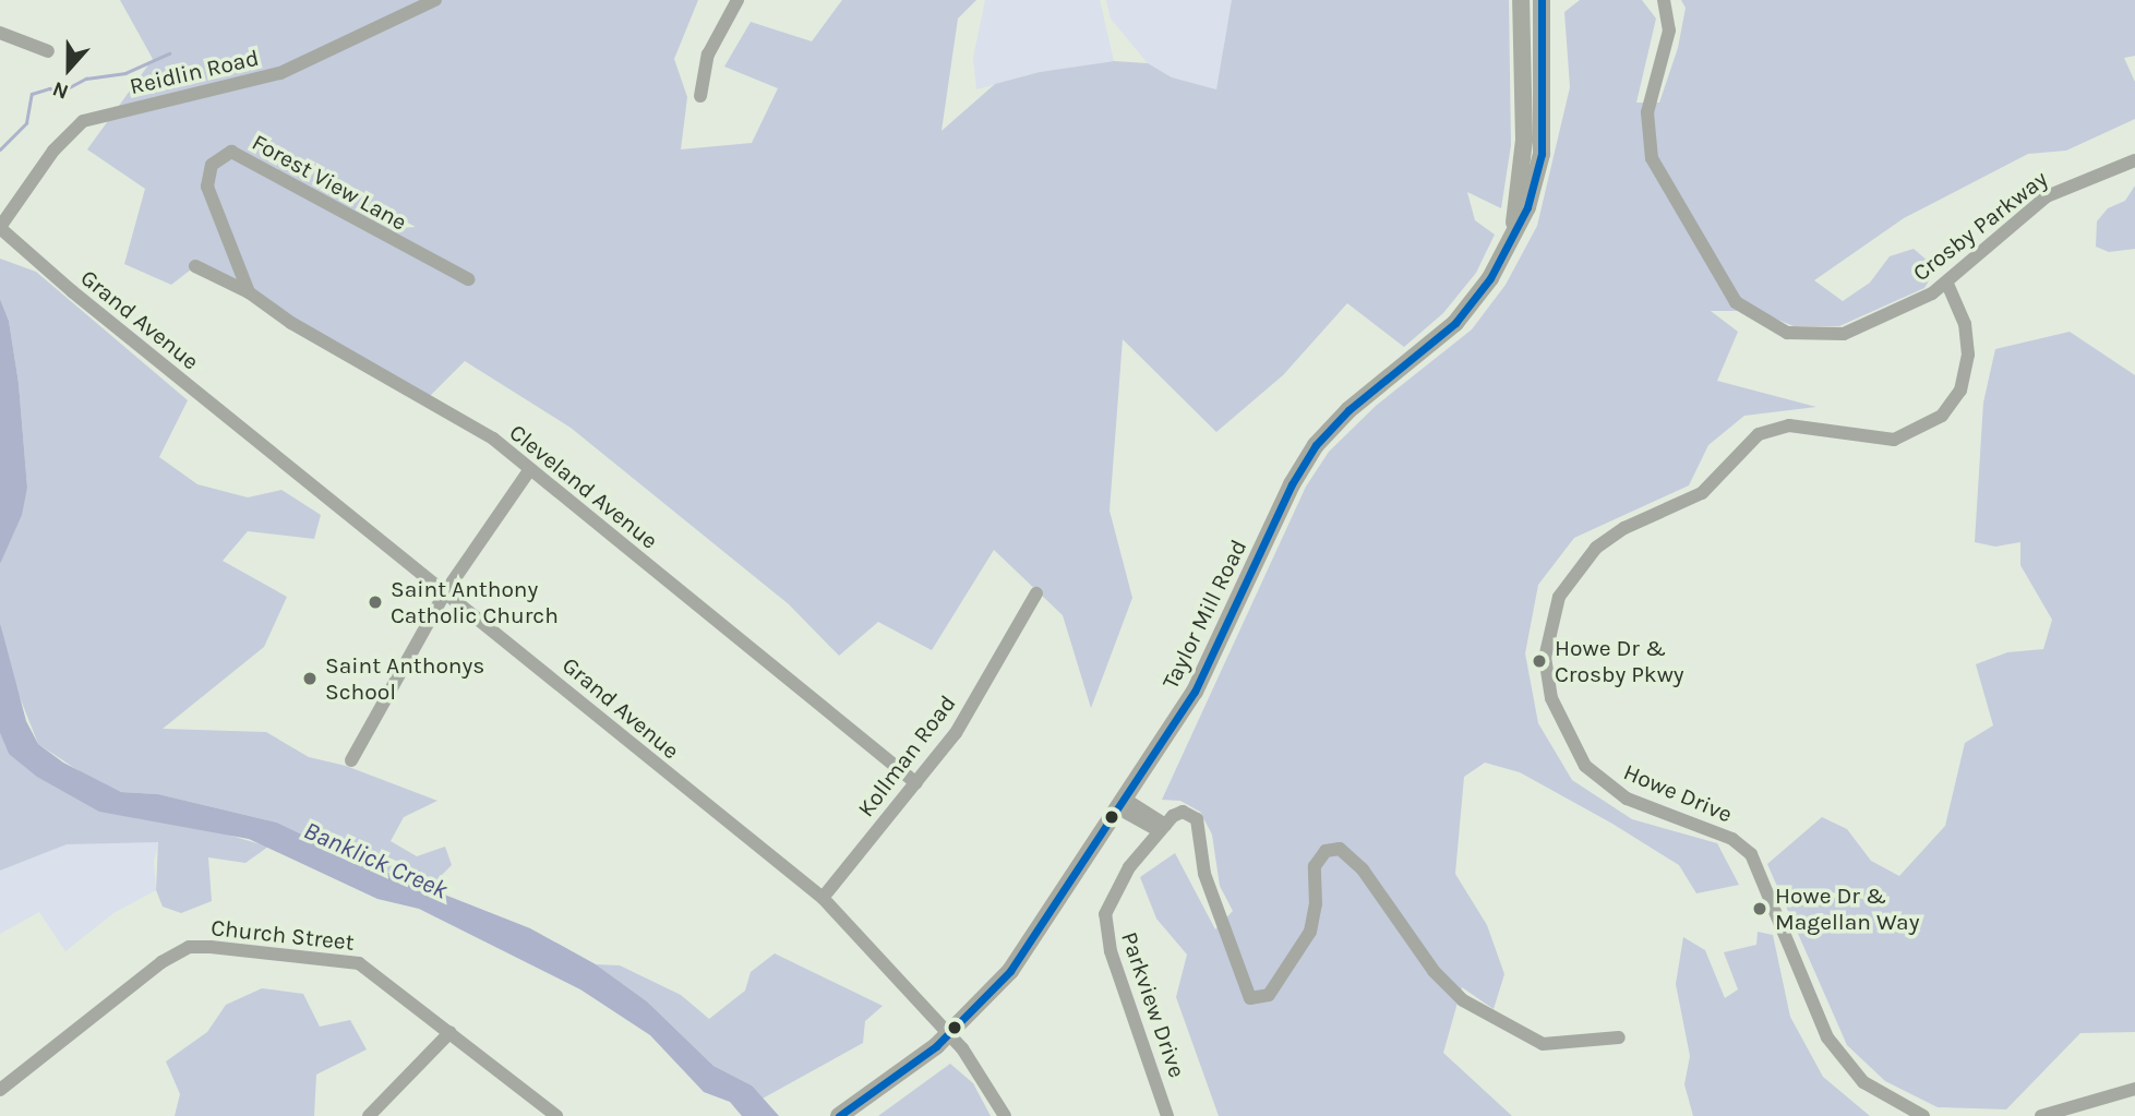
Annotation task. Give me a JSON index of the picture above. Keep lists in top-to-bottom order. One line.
{"streets":{"main road":["Taylor Mill Road"],"street":["Reidlin Road","Forest View Lane","Crosby Parkway","Grand Avenue","Cleveland Avenue","Kollman Road","Howe Drive","Church Street","Parkview Drive"]},"crossings":[["Reidlin Road","Grand Avenue"],["Forest View Lane","Cleveland Avenue"],["Crosby Parkway","Howe Drive"],["Grand Avenue","Taylor Mill Road"],["Grand Avenue","Kollman Road"],["Cleveland Avenue","Kollman Road"]],"water":["Banklick Creek"],"places":["Saint Anthony Catholic Church","Howe Dr & Crosby Pkwy","Saint Anthonys School","Howe Dr & Magellan Way"],"north":"bottom"}
